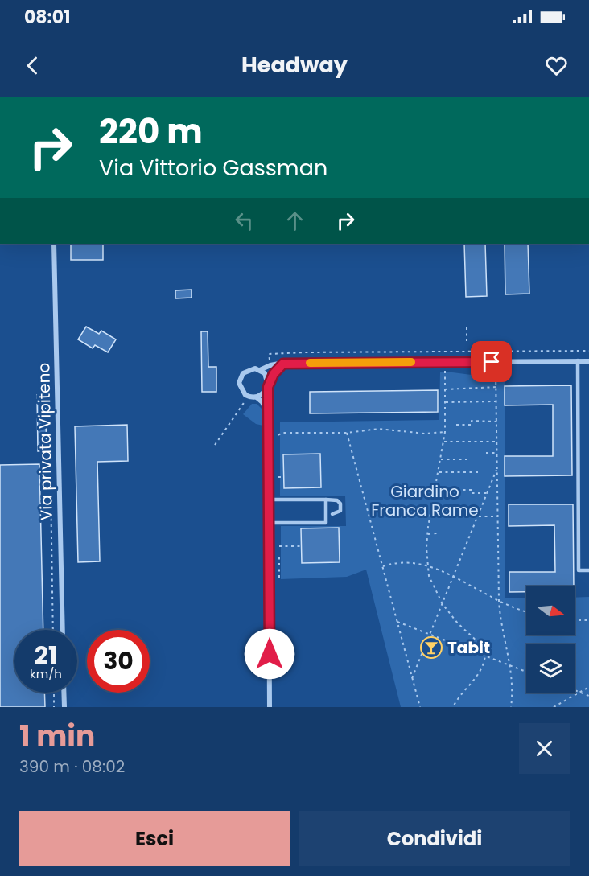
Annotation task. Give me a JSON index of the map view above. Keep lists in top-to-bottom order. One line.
{"streets":{"street":["Via privata Vipiteno"]},"parks":["Giardino Franca Rame"],"places":{"bar":["Tabit"]},"north":"right","page":{"status":"08:01","header":"Headway","turn":["220 m","Via Vittorio Gassman"],"speed":"21 km/h","limit":"30","heading":["1 min","390 m · 08:02"],"buttons":["Esci","Condividi"]}}
